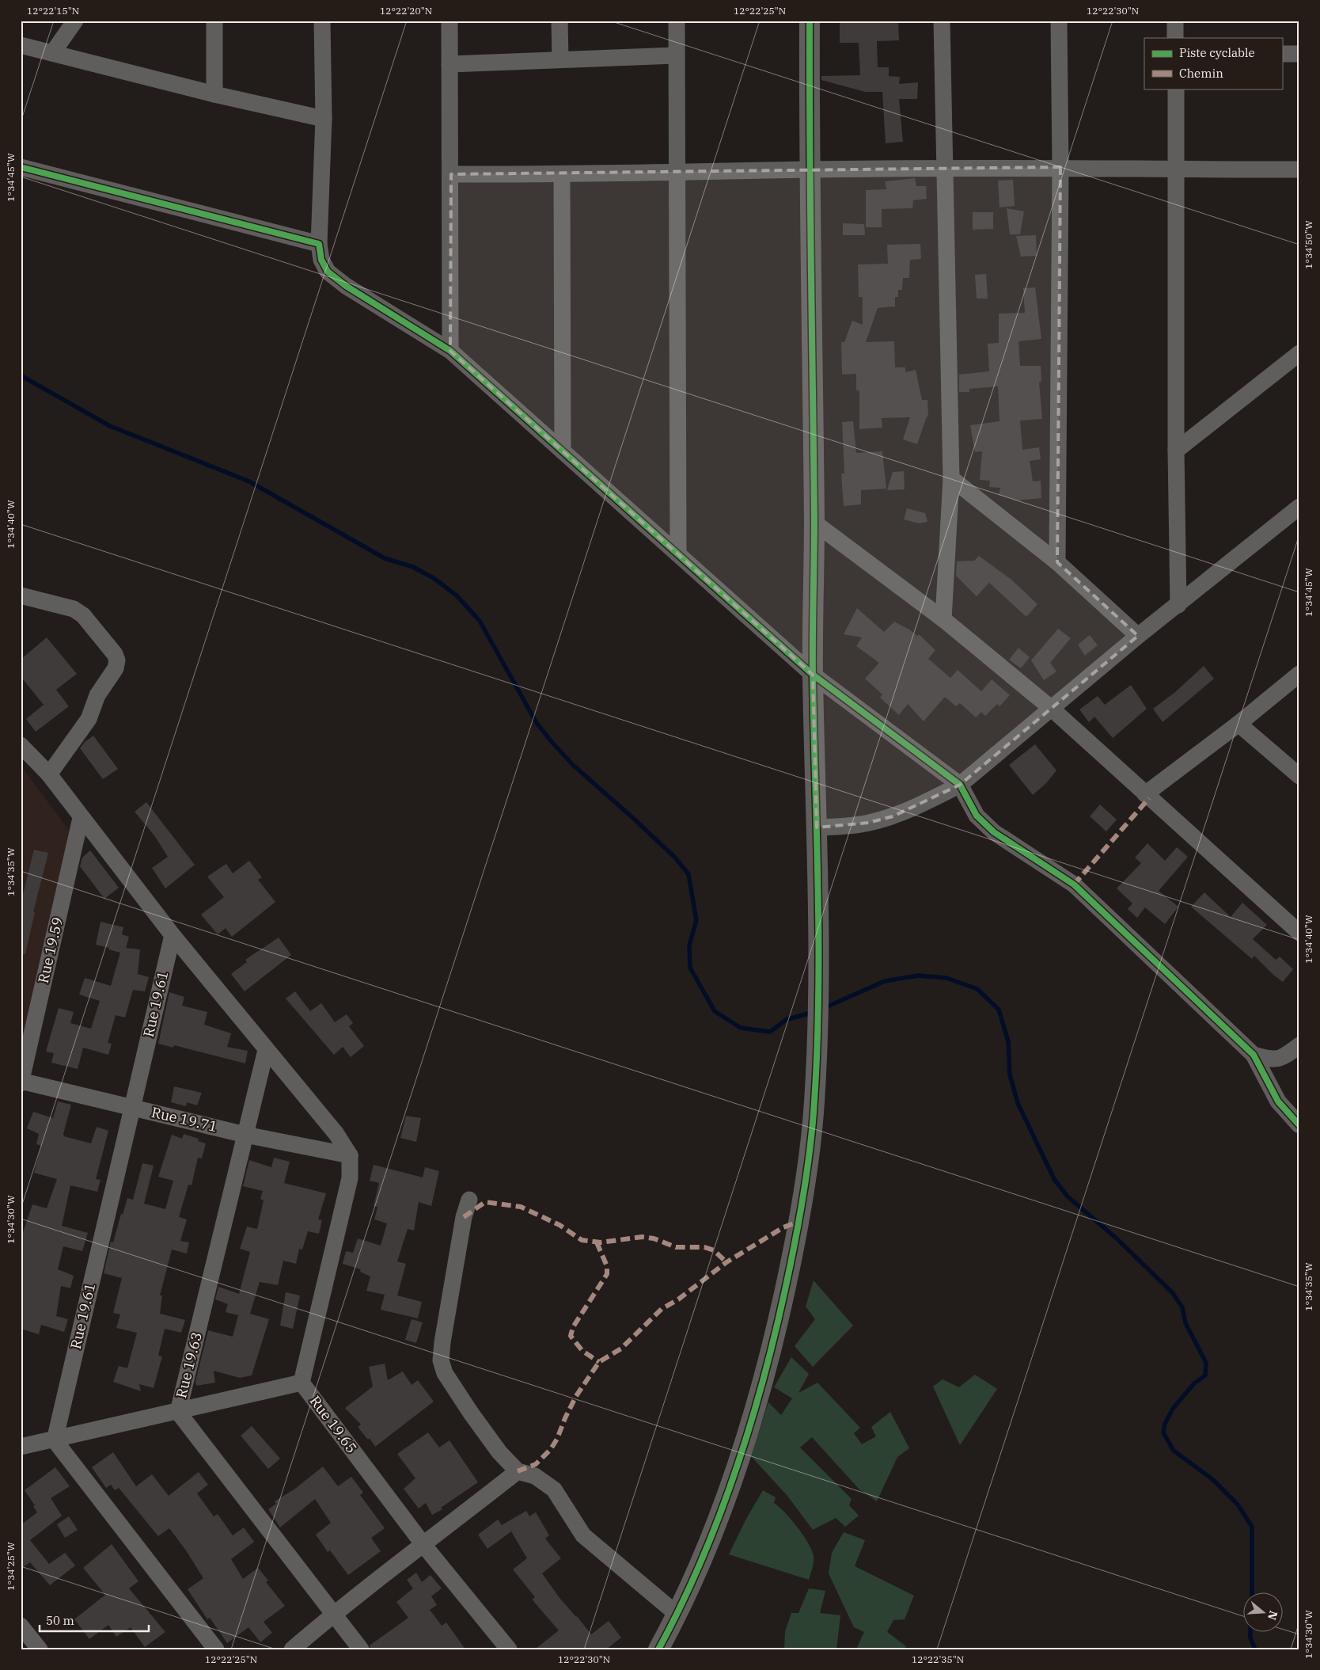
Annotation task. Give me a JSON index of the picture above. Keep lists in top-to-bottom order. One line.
{"streets":{"street":["Rue 19.59","Rue 19.61","Rue 19.71","Rue 19.63","Rue 19.65"]},"crossings":[["Rue 19.59","Rue 19.71"],["Rue 19.61","Rue 19.71"],["Rue 19.71","Rue 19.63"],["Rue 19.71","Rue 19.65"]],"legend":["Piste cyclable","Chemin"],"scale_bar":"50 m","north":"right","coordinates":["12°22'15\"N","12°22'20\"N","12°22'25\"N","12°22'30\"N","1°34'45\"W","1°34'50\"W","1°34'40\"W","1°34'35\"W","1°34'30\"W","1°34'25\"W","12°22'35\"N"]}
